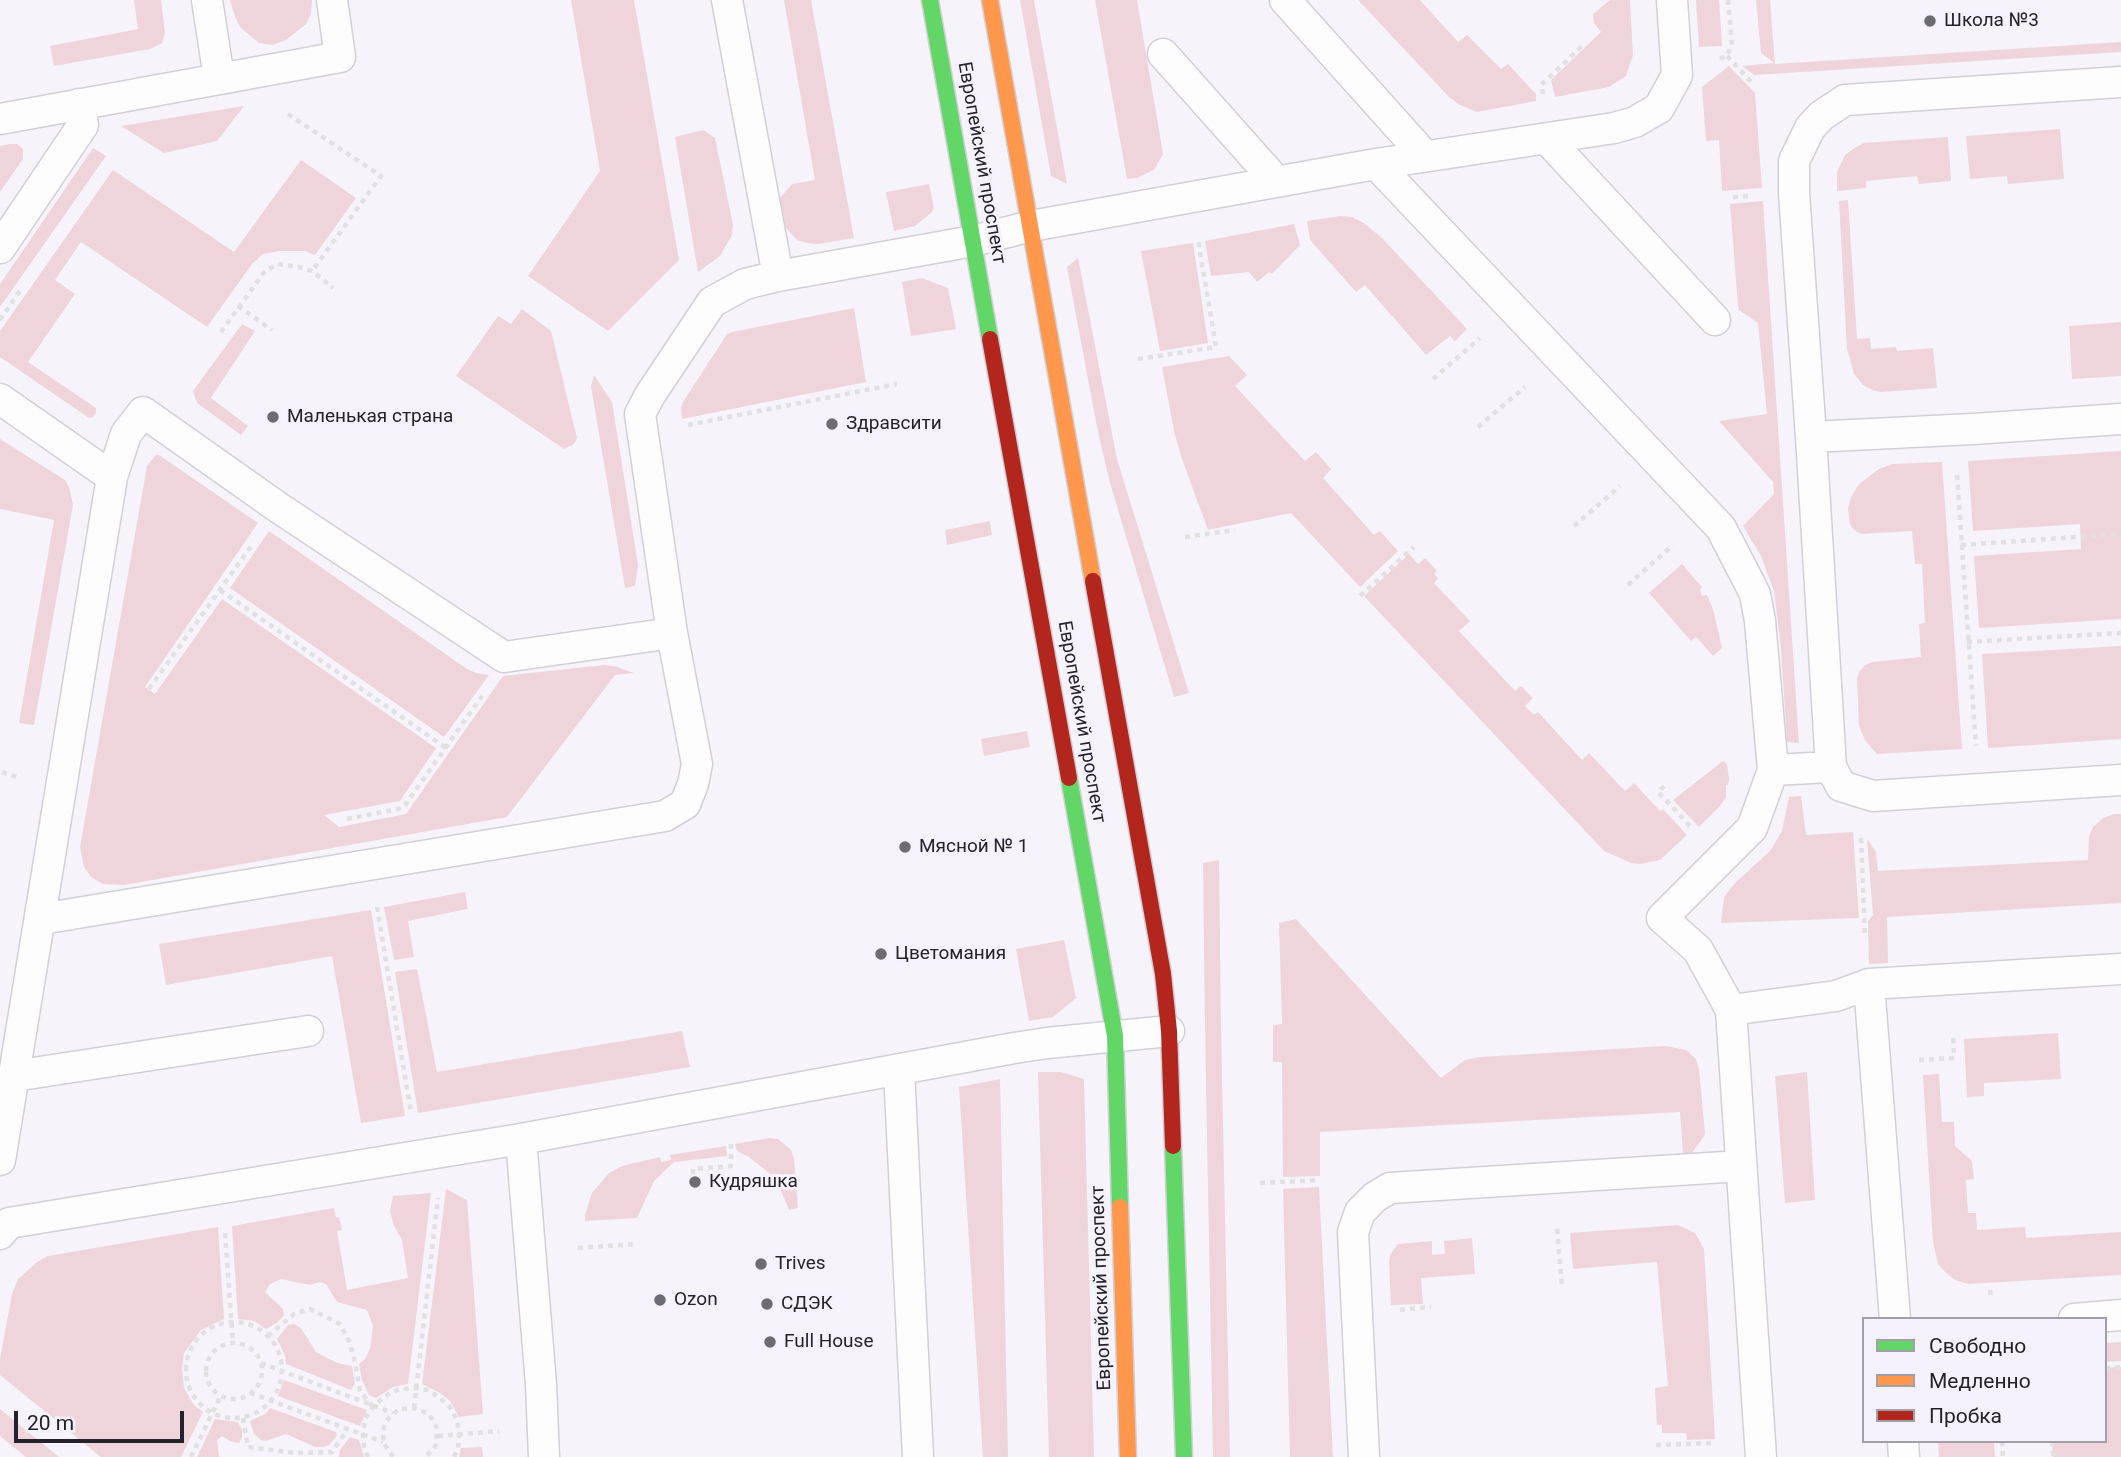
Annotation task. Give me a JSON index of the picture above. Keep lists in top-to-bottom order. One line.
{"streets":{"street":["Европейский проспект"]},"places":["Школа №3","Маленькая страна","Здравсити","Мясной № 1","Цветомания","Кудряшка","Trives","Ozon","СДЭК","Full House"],"legend":["Свободно","Медленно","Пробка"],"scale_bar":"20 m"}
